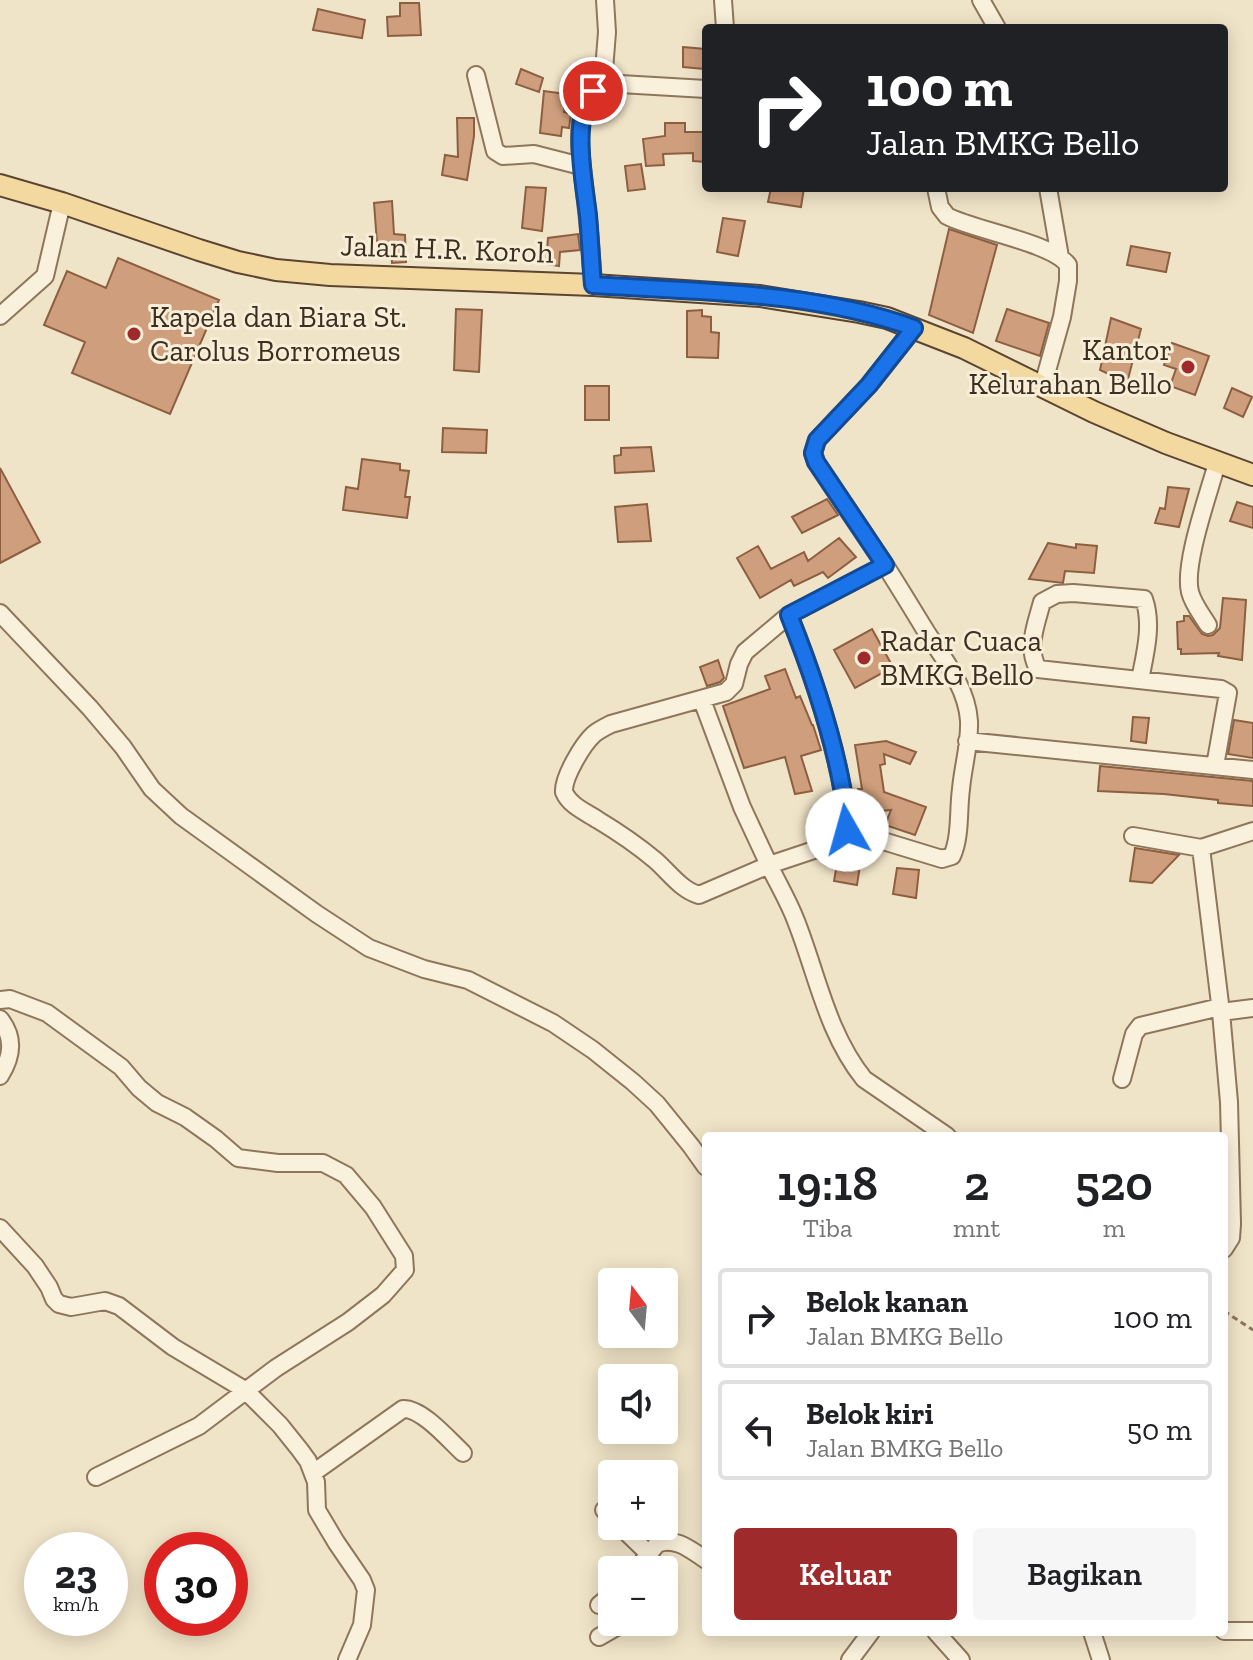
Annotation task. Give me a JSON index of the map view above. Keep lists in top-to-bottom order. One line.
{"streets":{"main road":["Jalan H.R. Koroh"]},"places":["Kapela dan Biara St. Carolus Borromeus","Kantor Kelurahan Bello","Radar Cuaca BMKG Bello"],"north":"top","page":{"turn":["100 m","Jalan BMKG Bello"],"eta":["19:18","Tiba","2","mnt","520","m"],"map_buttons":["+","−"],"list":[{"name":"Belok kanan","note":"Jalan BMKG Bello","value":"100 m"},{"name":"Belok kiri","note":"Jalan BMKG Bello","value":"50 m"}],"buttons":["Keluar","Bagikan"],"speed":"23 km/h","limit":"30"}}
